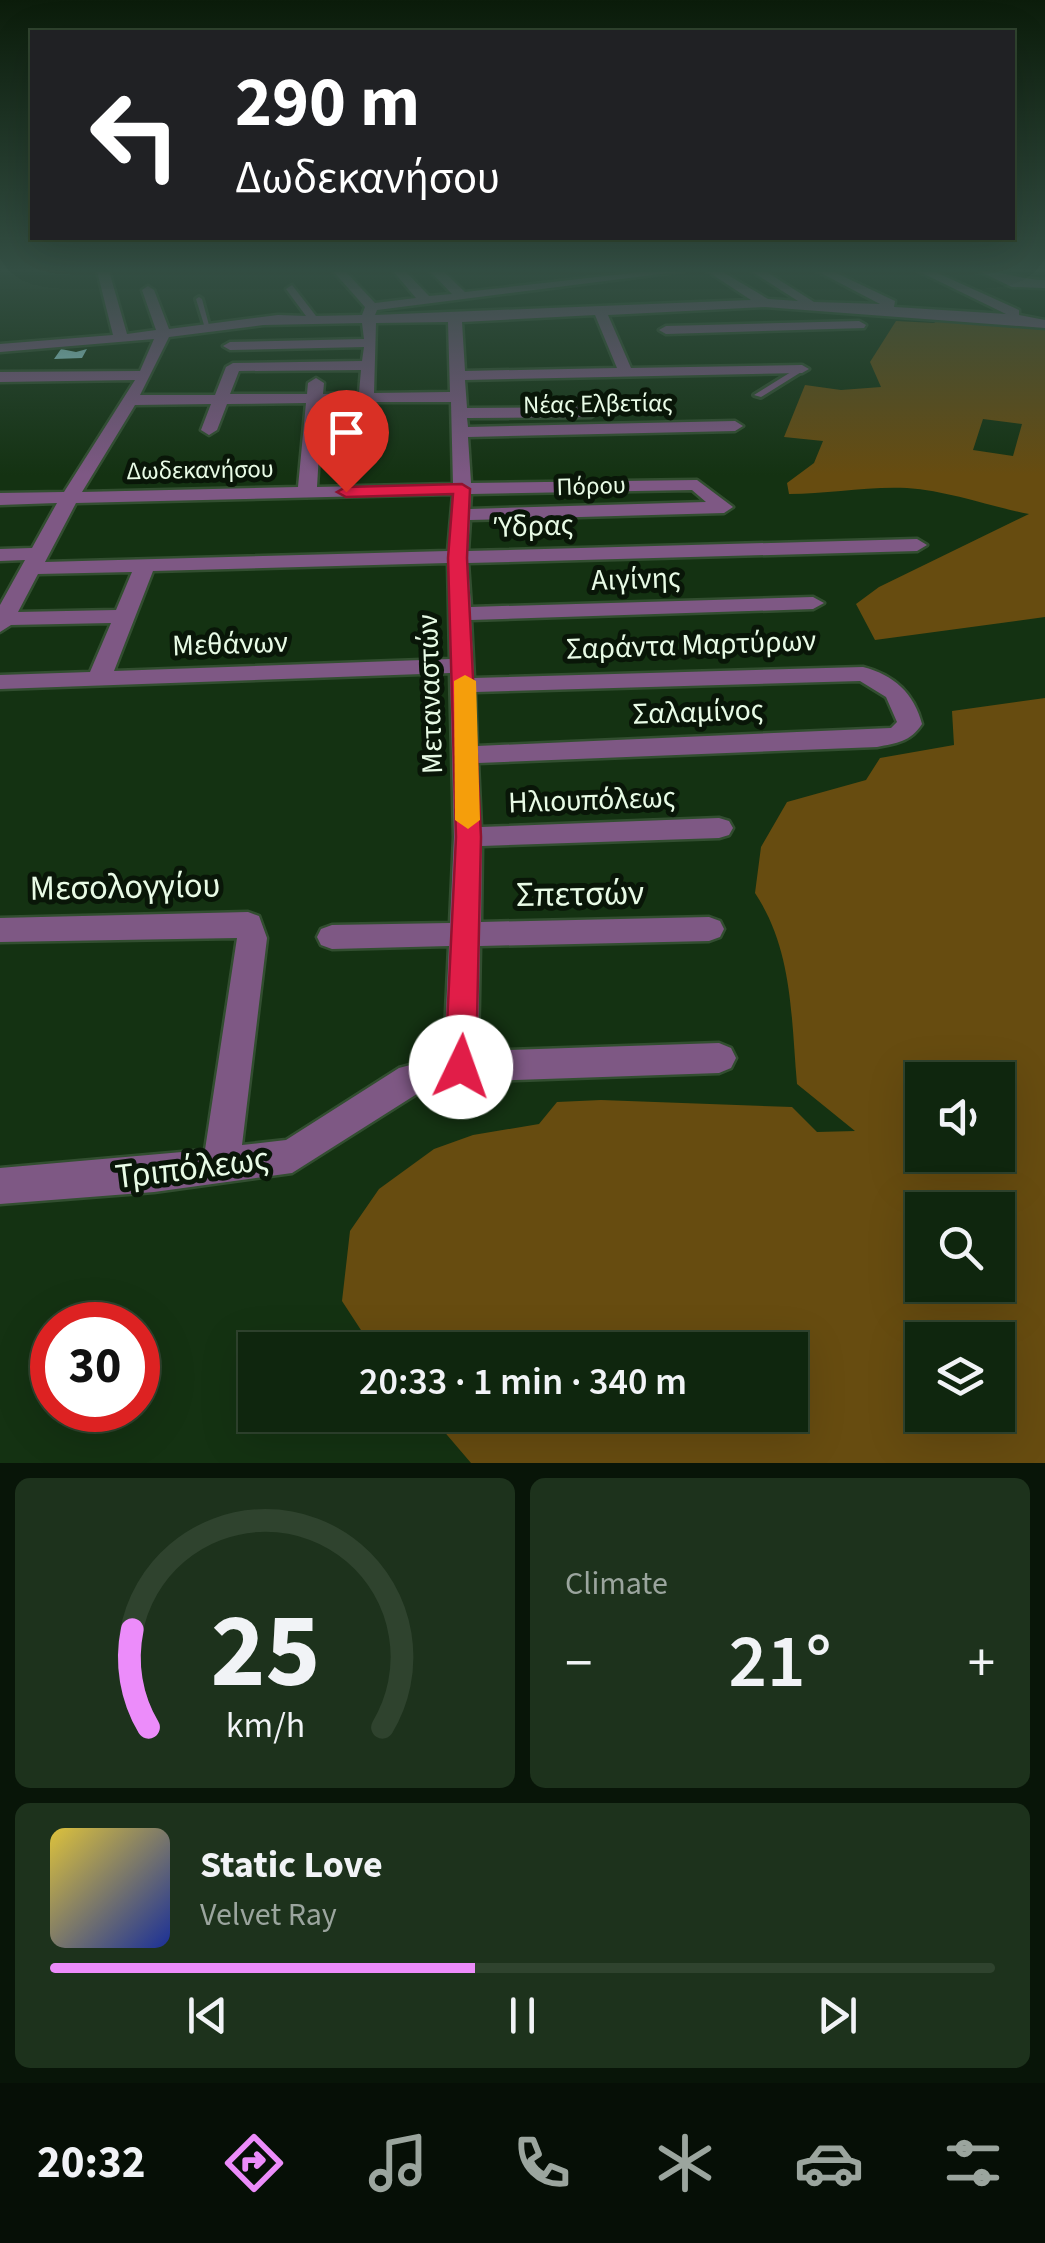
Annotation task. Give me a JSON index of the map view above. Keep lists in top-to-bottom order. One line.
{"streets":{"street":["Νέας Ελβετίας","Δωδεκανήσου","Πόρου","Ύδρας","Αιγίνης","Μεθάνων","Σαράντα Μαρτύρων","Μεταναστών","Σαλαμίνος","Ηλιουπόλεως","Μεσολογγίου","Σπετσών","Τριπόλεως"]},"crossings":[["Νέας Ελβετίας","Μεταναστών"],["Δωδεκανήσου","Πόρου"],["Δωδεκανήσου","Μεταναστών"],["Πόρου","Μεταναστών"],["Ύδρας","Μεταναστών"],["Αιγίνης","Μεταναστών"],["Μεθάνων","Σαράντα Μαρτύρων"],["Μεθάνων","Μεταναστών"],["Σαράντα Μαρτύρων","Μεταναστών"],["Σαράντα Μαρτύρων","Σαλαμίνος"],["Μεταναστών","Σαλαμίνος"],["Μεταναστών","Ηλιουπόλεως"],["Μεταναστών","Σπετσών"],["Μεταναστών","Τριπόλεως"],["Μεσολογγίου","Τριπόλεως"]],"page":{"turn":["290 m","Δωδεκανήσου"],"limit":"30","trip":"20:33 · 1 min · 340 m","tile":"Climate","heat":["−","21°","+"],"song":["Static Love","Velvet Ray"],"tabs":"20:32","gauge":["25","km/h"]}}
